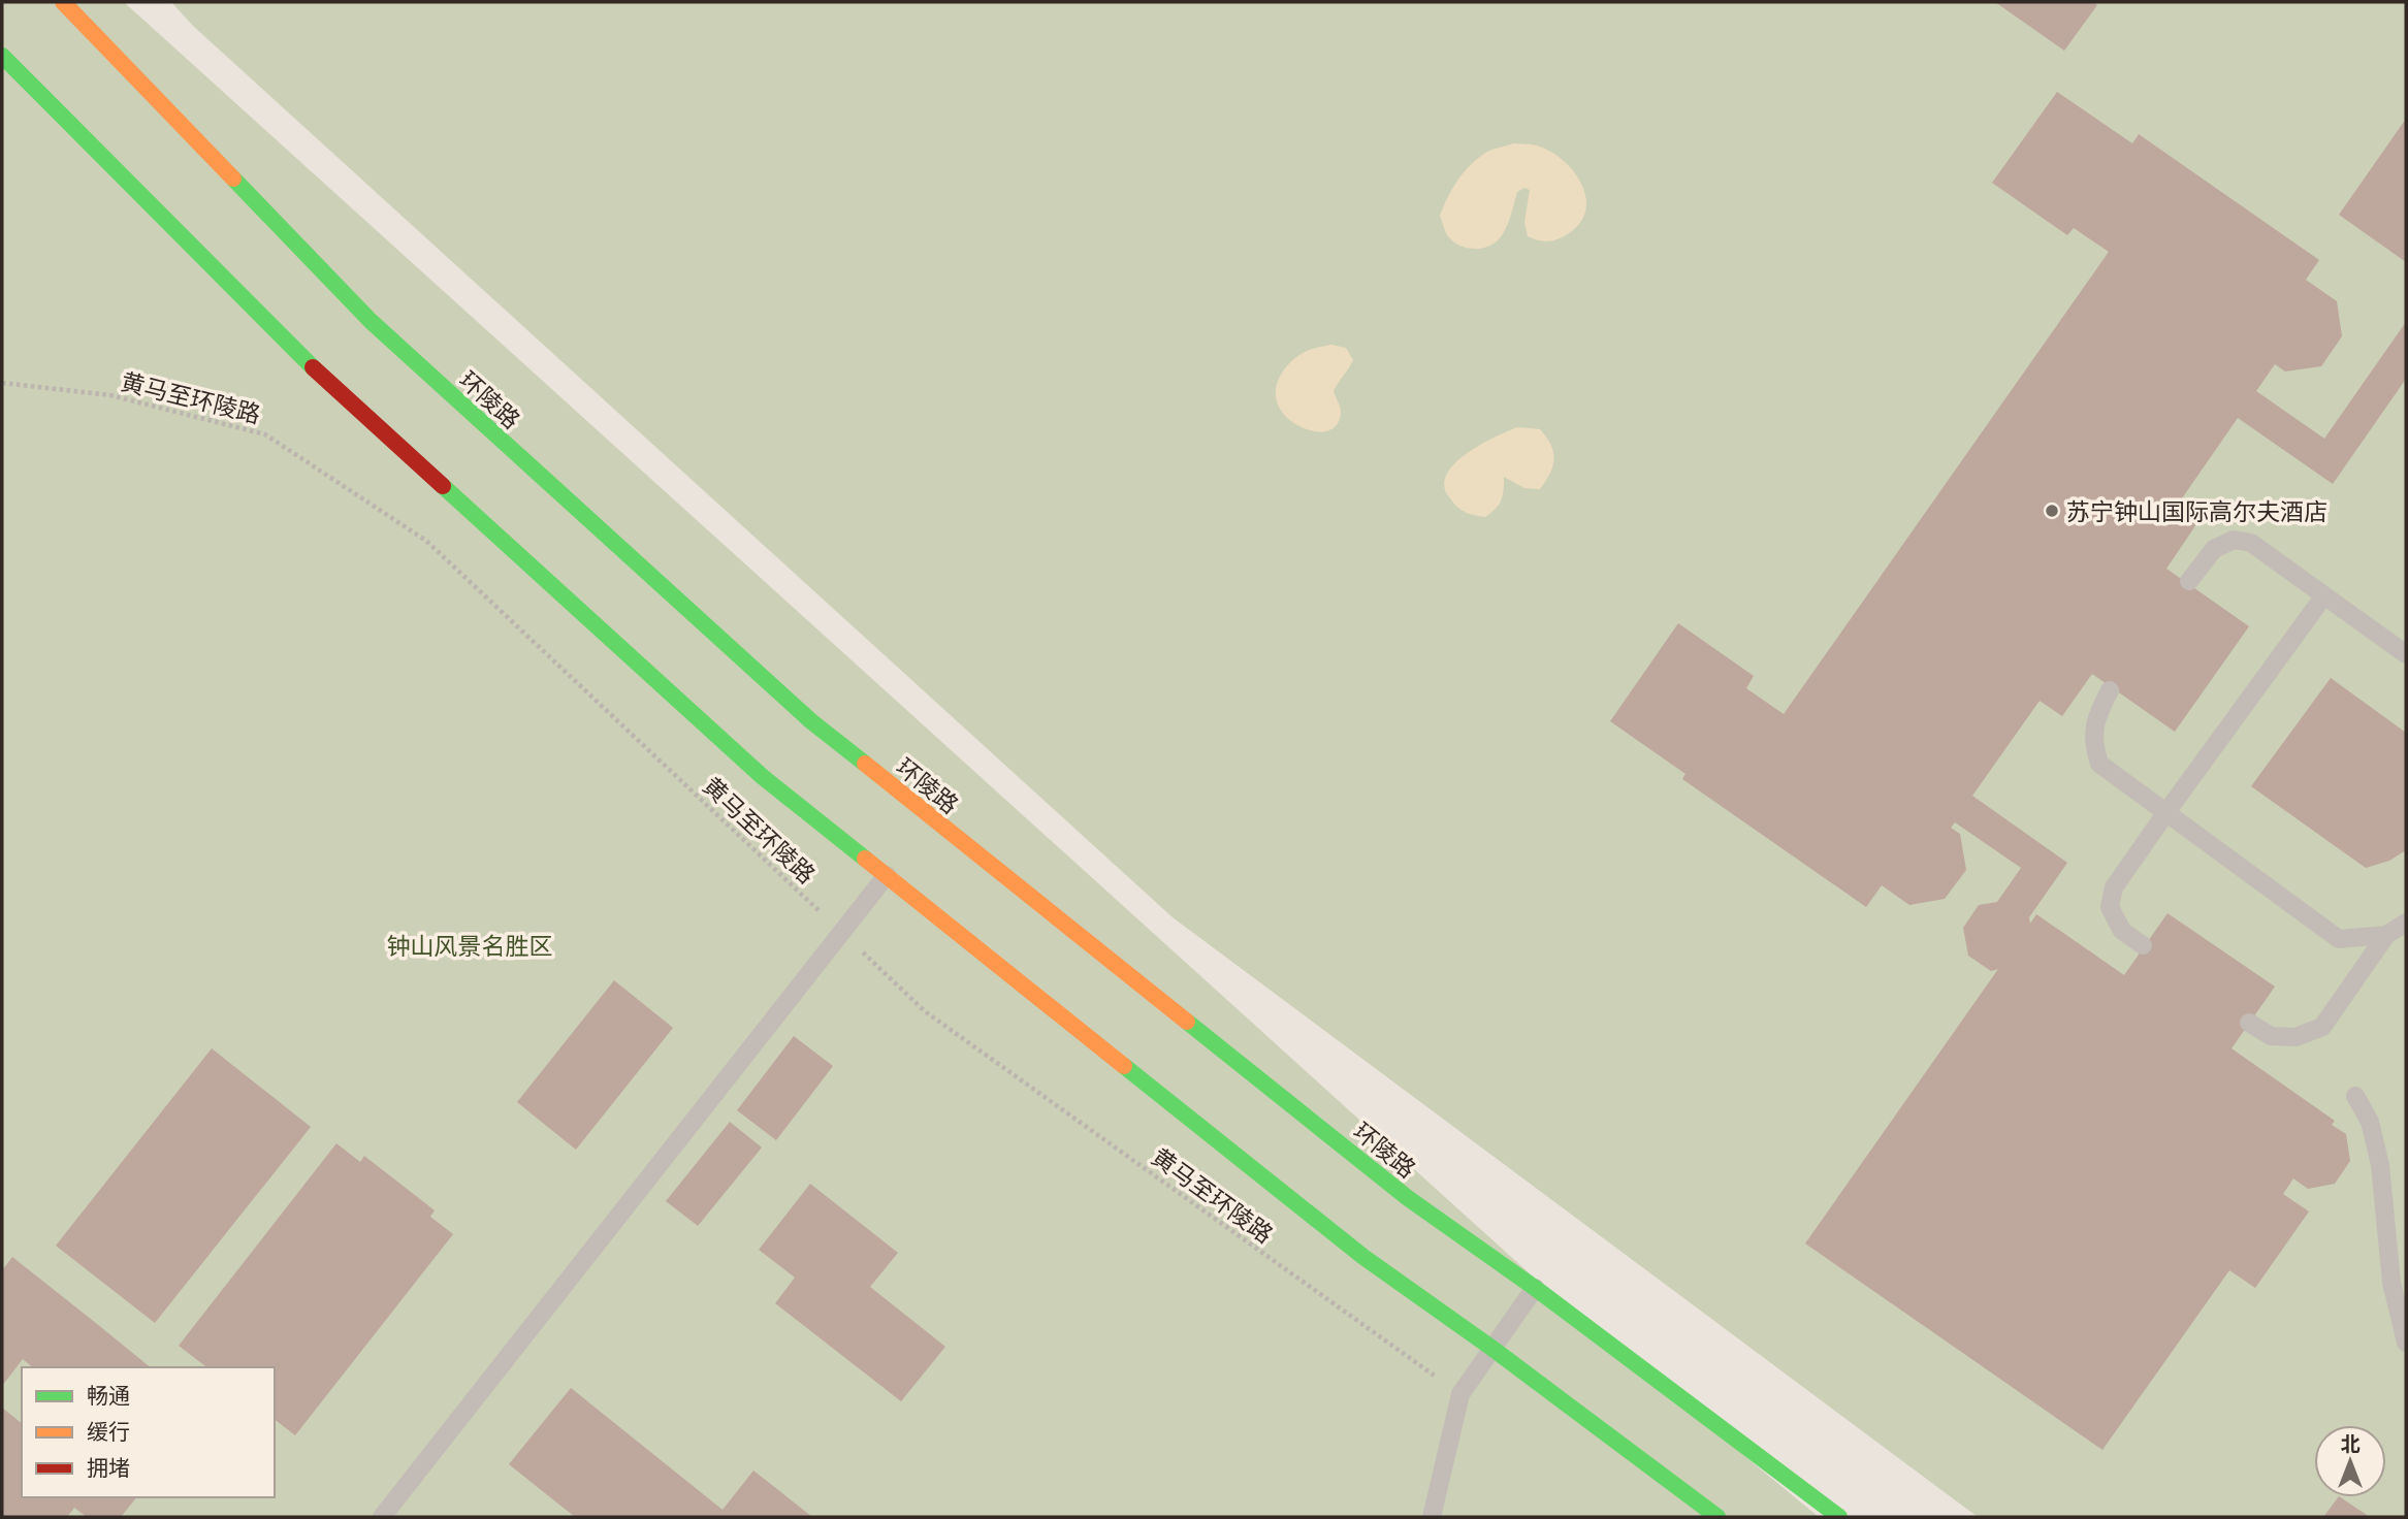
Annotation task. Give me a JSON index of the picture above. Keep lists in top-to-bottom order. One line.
{"streets":{"main road":["环陵路"],"path":["黄马至环陵路"]},"parks":["钟山风景名胜区"],"places":["苏宁钟山国际高尔夫酒店"],"legend":["畅通","缓行","拥堵"],"north":"top"}
